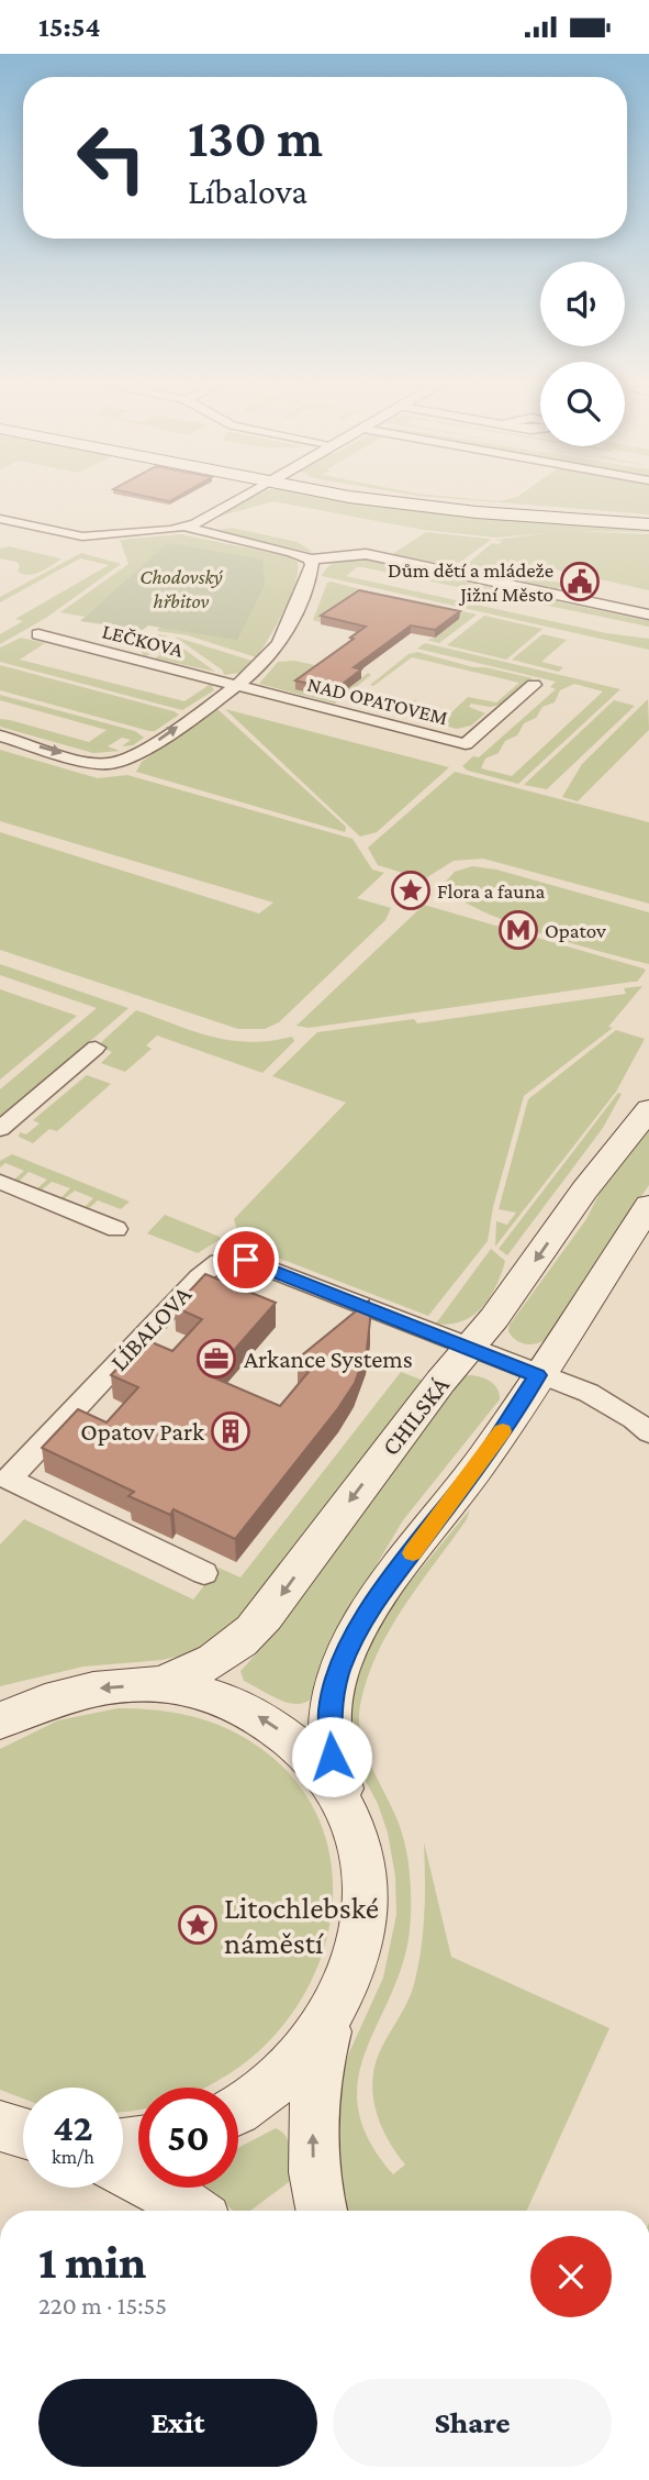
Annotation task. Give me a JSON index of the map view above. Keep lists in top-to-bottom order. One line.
{"streets":{"main road":["CHILSKÁ"],"street":["LEČKOVA","NAD OPATOVEM","LÍBALOVA"]},"crossings":[["LEČKOVA","NAD OPATOVEM"],["LÍBALOVA","CHILSKÁ"]],"one_way":["CHILSKÁ"],"parks":["Chodovský hřbitov"],"places":{"public building":["Dům dětí a mládeže Jižní Město"],"place":["Flora a fauna","Litochlebské náměstí"],"metro station":["Opatov"],"office":["Arkance Systems"],"building":["Opatov Park"]},"page":{"status":"15:54","turn":["130 m","Líbalova"],"speed":"42 km/h","limit":"50","heading":["1 min","220 m · 15:55"],"buttons":["Exit","Share"]}}
